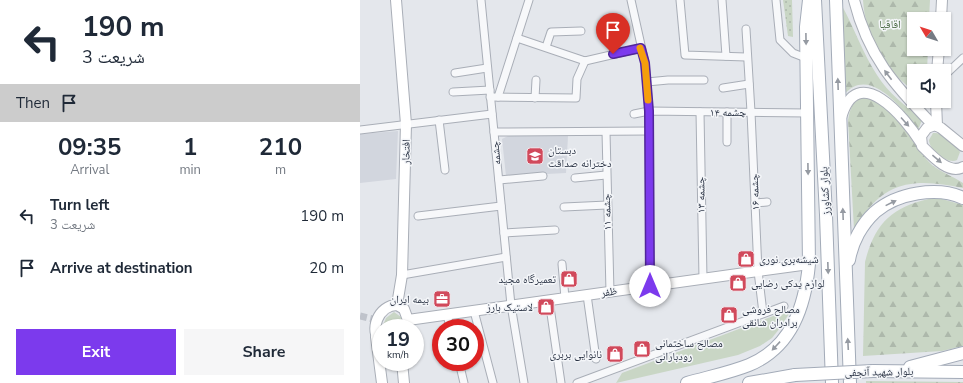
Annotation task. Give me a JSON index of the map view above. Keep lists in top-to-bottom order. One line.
{"streets":{"main road":["بلوار کشاورز","بلوار شهید آنجفی"],"street":["چشمه ۱۴","افتخار","چشمه","چشمه ۱۶","چشمه ۱۳","چشمه ۱۱","ظفر"]},"crossings":[["چشمه ۱۴","چشمه ۱۶"],["چشمه ۱۴","چشمه ۱۳"],["چشمه","ظفر"],["چشمه ۱۶","ظفر"],["چشمه ۱۳","ظفر"],["چشمه ۱۱","ظفر"]],"parks":["اقاقیا"],"places":{"school or university":["دبستان دخترانه صداقت"],"shop":["شیشه‌بری نوری","تعمیرگاه مجید","لوازم یدکی رضایی","لاستیک بارز","مصالح فروشی برادران شانقی","مصالح ساختمانی رودبارانی","نانوایی بربری"],"office":["بیمه ایران"]},"north":"top left","page":{"turn":["190 m","شریعت 3"],"then":"Then","eta":["09:35","Arrival","1","min","210","m"],"list":[{"name":"Turn left","note":"شریعت 3","value":"190 m"},{"name":"Arrive at destination","value":"20 m"}],"speed":"19 km/h","limit":"30","buttons":["Exit","Share"]}}
